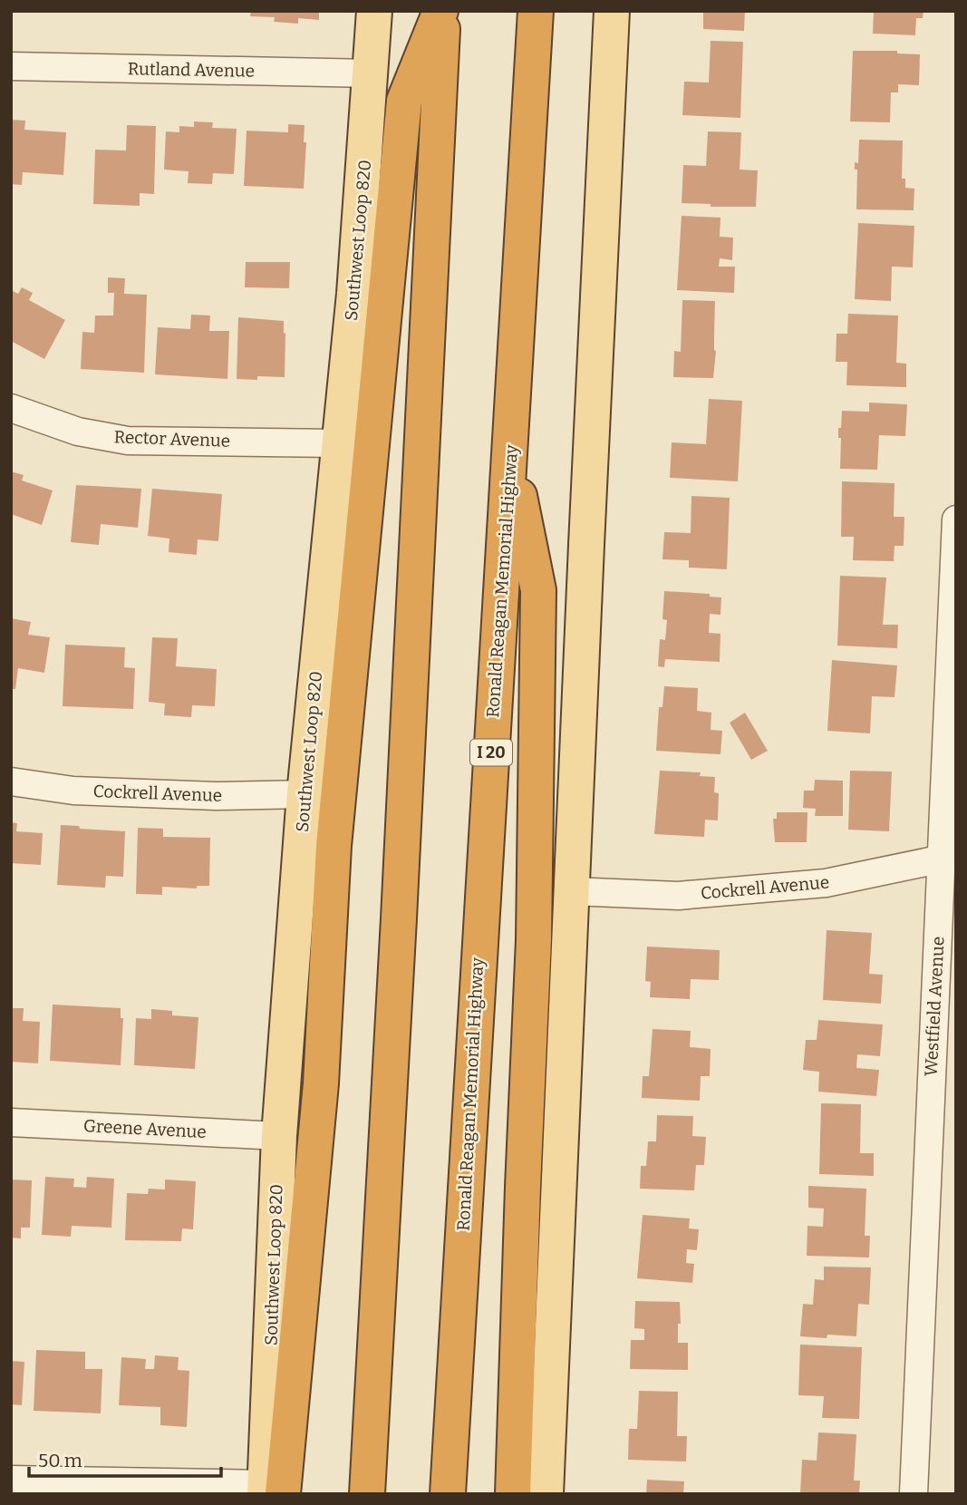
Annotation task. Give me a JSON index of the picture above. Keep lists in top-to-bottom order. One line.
{"streets":{"highway":["Ronald Reagan Memorial Highway","I 20"],"main road":["Southwest Loop 820"],"street":["Rutland Avenue","Rector Avenue","Cockrell Avenue","Westfield Avenue","Greene Avenue"]},"crossings":[["Rutland Avenue","Southwest Loop 820"],["Southwest Loop 820","Rector Avenue"],["Southwest Loop 820","Cockrell Avenue"],["Southwest Loop 820","Greene Avenue"],["Cockrell Avenue","Westfield Avenue"]],"scale_bar":"50 m"}
